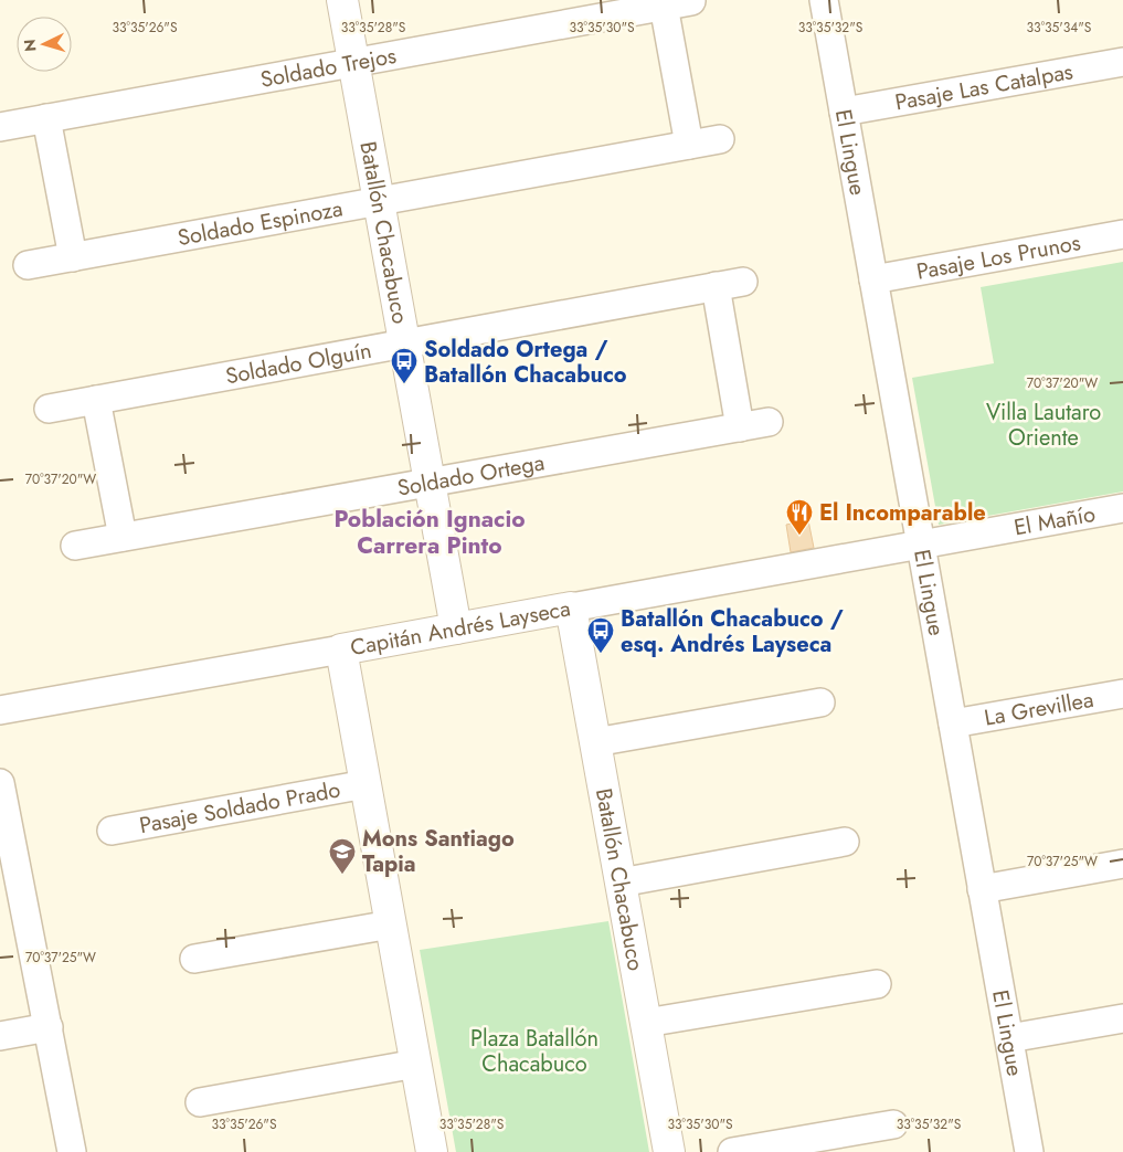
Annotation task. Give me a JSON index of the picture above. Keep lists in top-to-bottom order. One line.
{"streets":{"street":["Soldado Trejos","Pasaje Las Catalpas","El Lingue","Soldado Espinoza","Batallón Chacabuco","Pasaje Los Prunos","Soldado Olguín","Soldado Ortega","El Mañío","Capitán Andrés Layseca","La Grevillea","Pasaje Soldado Prado"]},"crossings":[["Soldado Trejos","Batallón Chacabuco"],["Pasaje Las Catalpas","El Lingue"],["El Lingue","Pasaje Los Prunos"],["El Lingue","El Mañío"],["El Lingue","Capitán Andrés Layseca"],["El Lingue","La Grevillea"],["Soldado Espinoza","Batallón Chacabuco"],["Batallón Chacabuco","Soldado Olguín"],["Batallón Chacabuco","Soldado Ortega"],["Batallón Chacabuco","Capitán Andrés Layseca"],["El Mañío","Capitán Andrés Layseca"]],"districts":["Población Ignacio Carrera Pinto"],"parks":["Villa Lautaro Oriente","Plaza Batallón Chacabuco"],"places":{"bus stop":["Soldado Ortega / Batallón Chacabuco","Batallón Chacabuco / esq. Andrés Layseca"],"restaurant":["El Incomparable"],"school or university":["Mons Santiago Tapia"]},"north":"left","coordinates":["33°35'26\"S","33°35'28\"S","33°35'30\"S","33°35'32\"S","33°35'34\"S","70°37'20\"W","70°37'25\"W"]}
